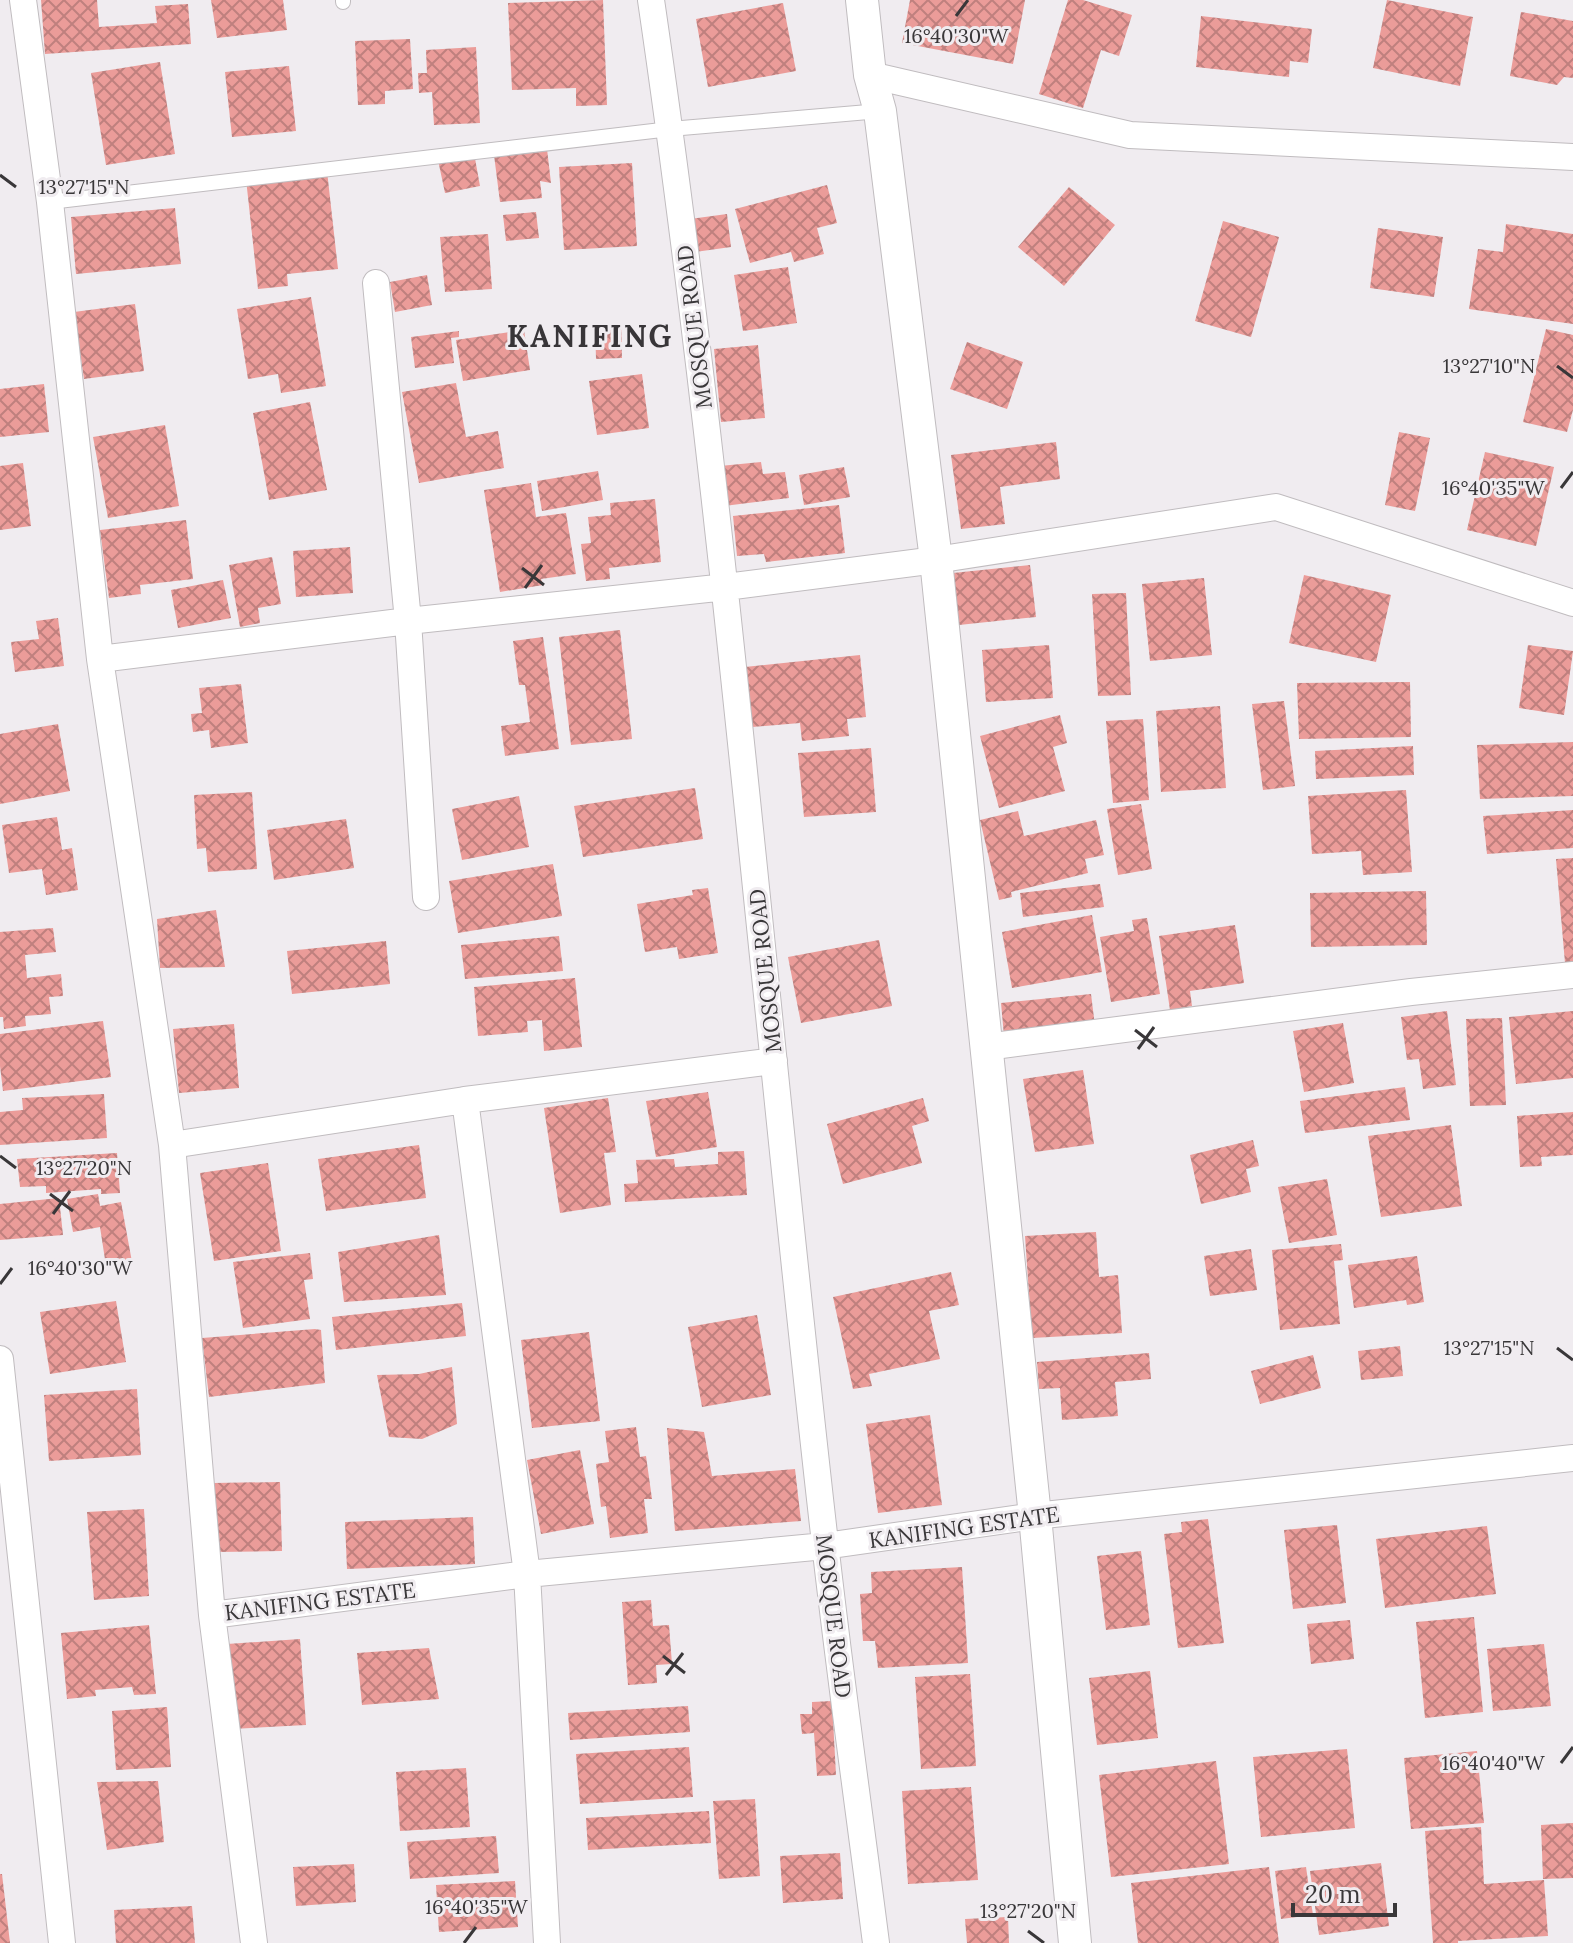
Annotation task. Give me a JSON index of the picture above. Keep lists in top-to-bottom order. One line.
{"streets":{"street":["MOSQUE ROAD","KANIFING ESTATE"]},"crossings":[["MOSQUE ROAD","KANIFING ESTATE"]],"districts":["KANIFING"],"scale_bar":"20 m","coordinates":["16°40'30\"W","13°27'15\"N","13°27'10\"N","16°40'35\"W","13°27'20\"N","16°40'40\"W"]}
